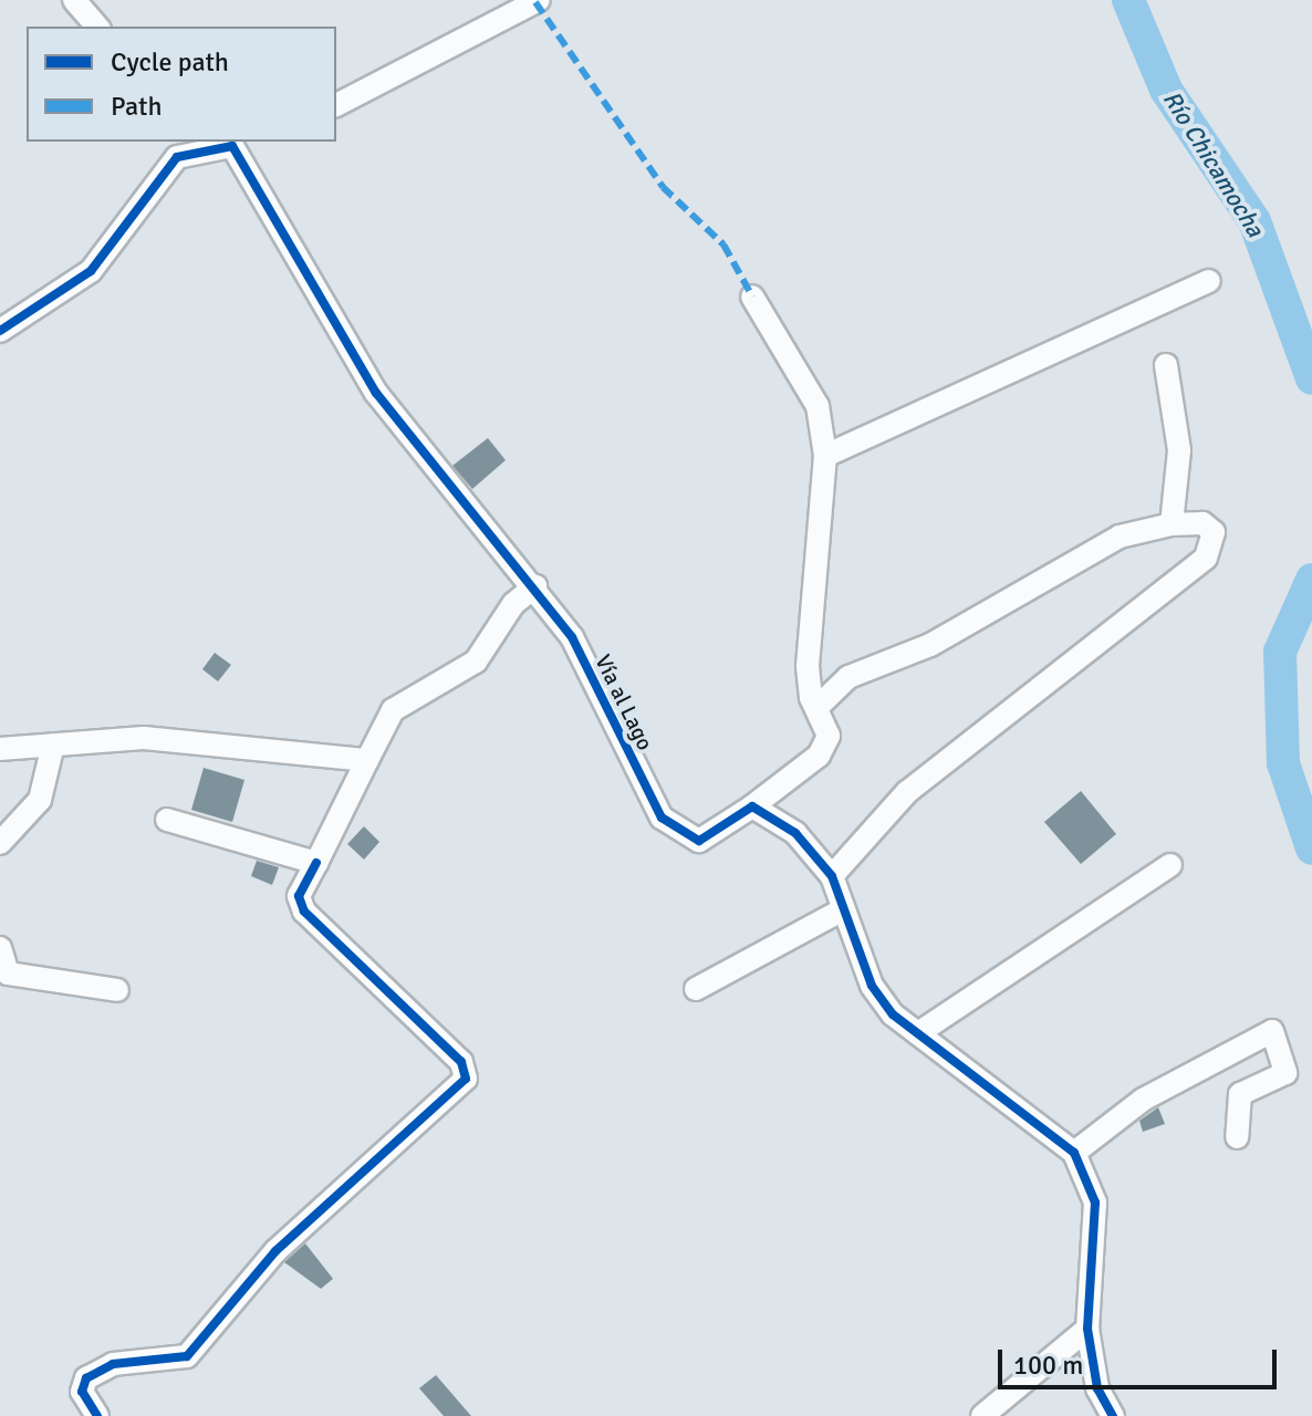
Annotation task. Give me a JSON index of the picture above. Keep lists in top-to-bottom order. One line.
{"streets":{"street":["Vía al Lago"]},"water":["Río Chicamocha"],"legend":["Cycle path","Path"],"scale_bar":"100 m"}
